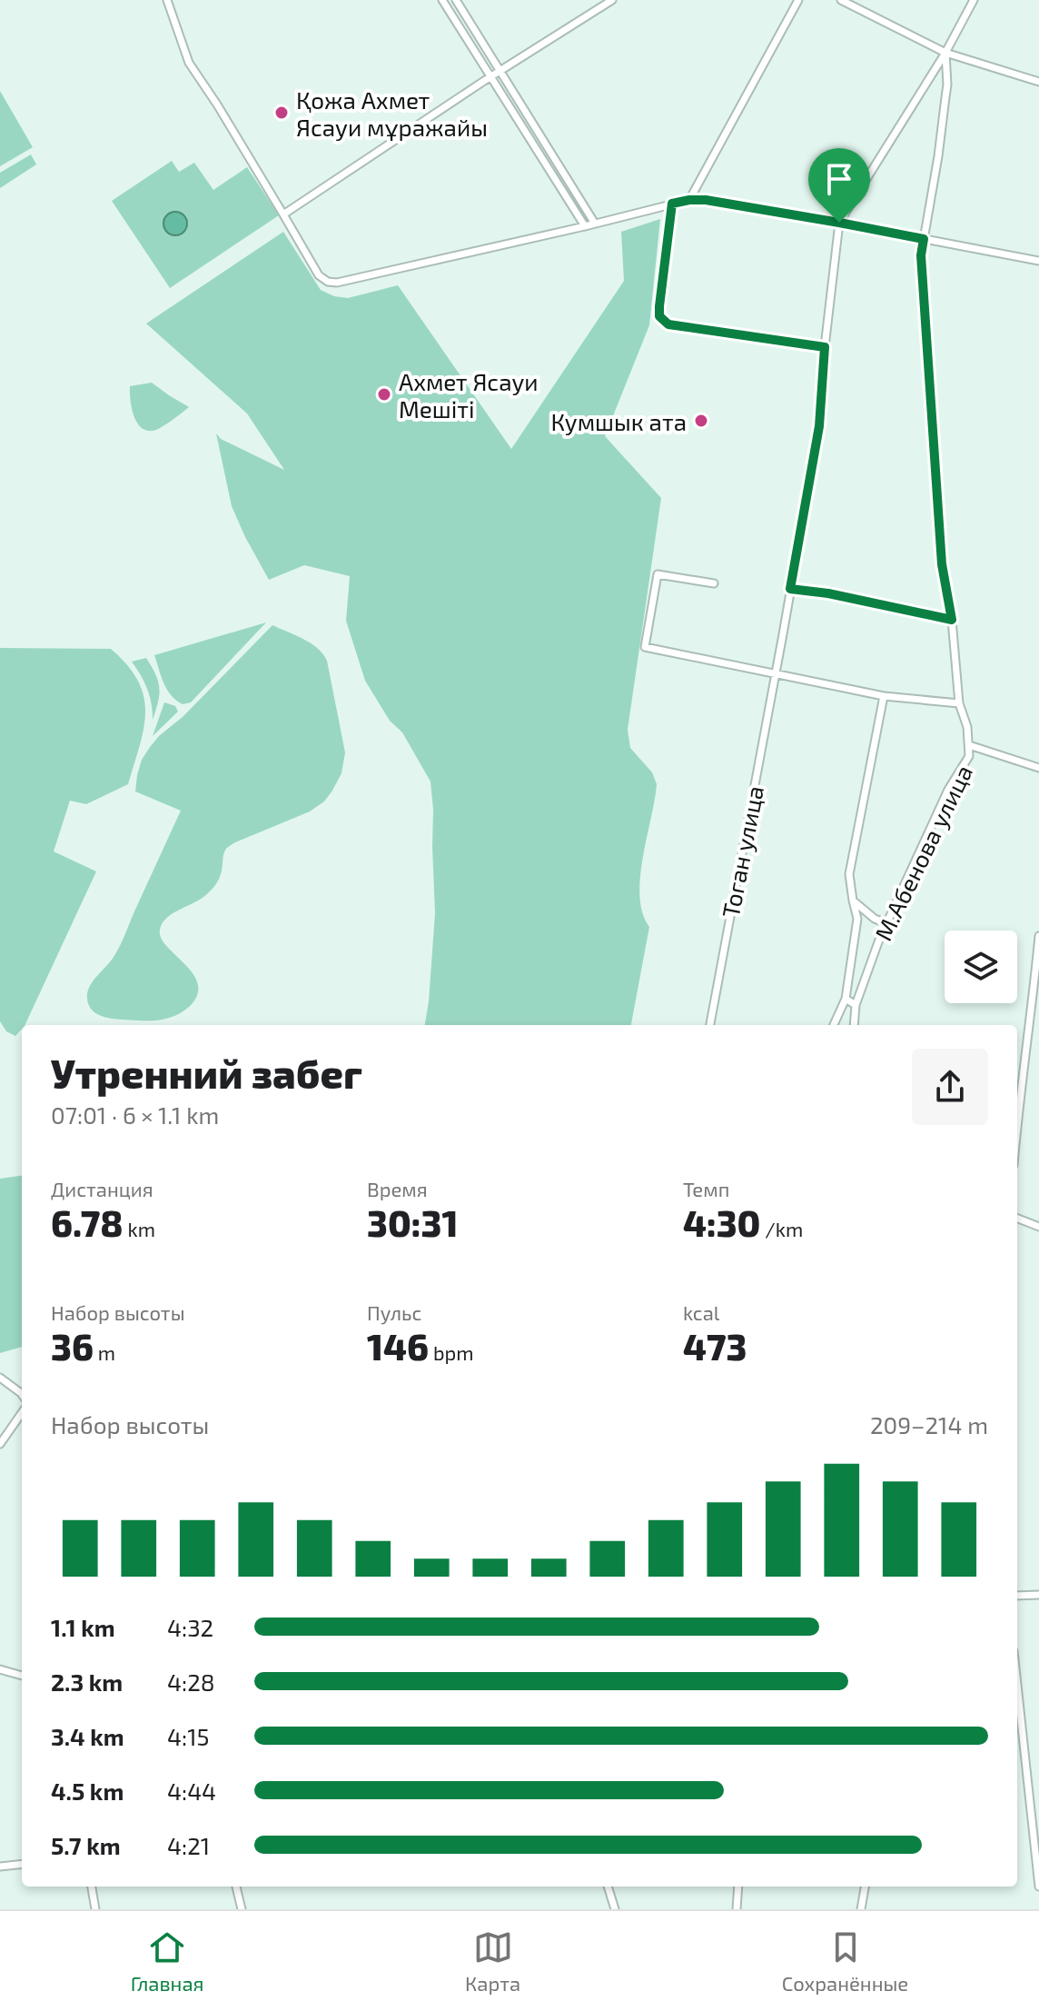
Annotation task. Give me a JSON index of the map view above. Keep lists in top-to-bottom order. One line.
{"streets":{"street":["Тоган улица","М.Абенова улица"]},"places":["Қожа Ахмет Ясауи мұражайы","Ахмет Ясауи Мешіті","Кумшык ата"],"page":{"heading":["Утренний забег","07:01 · 6 × 1.1 km"],"stats":[["Дистанция","6.78 km"],["Время","30:31"],["Темп","4:30 /km"],["Набор высоты","36 m"],["Пульс","146 bpm"],["kcal","473"]],"chart":["Набор высоты","209–214 m"],"list":[{"name":"1.1 km","note":"4:32"},{"name":"2.3 km","note":"4:28"},{"name":"3.4 km","note":"4:15"},{"name":"4.5 km","note":"4:44"},{"name":"5.7 km","note":"4:21"}],"tabs":["Главная","Карта","Сохранённые"]}}
